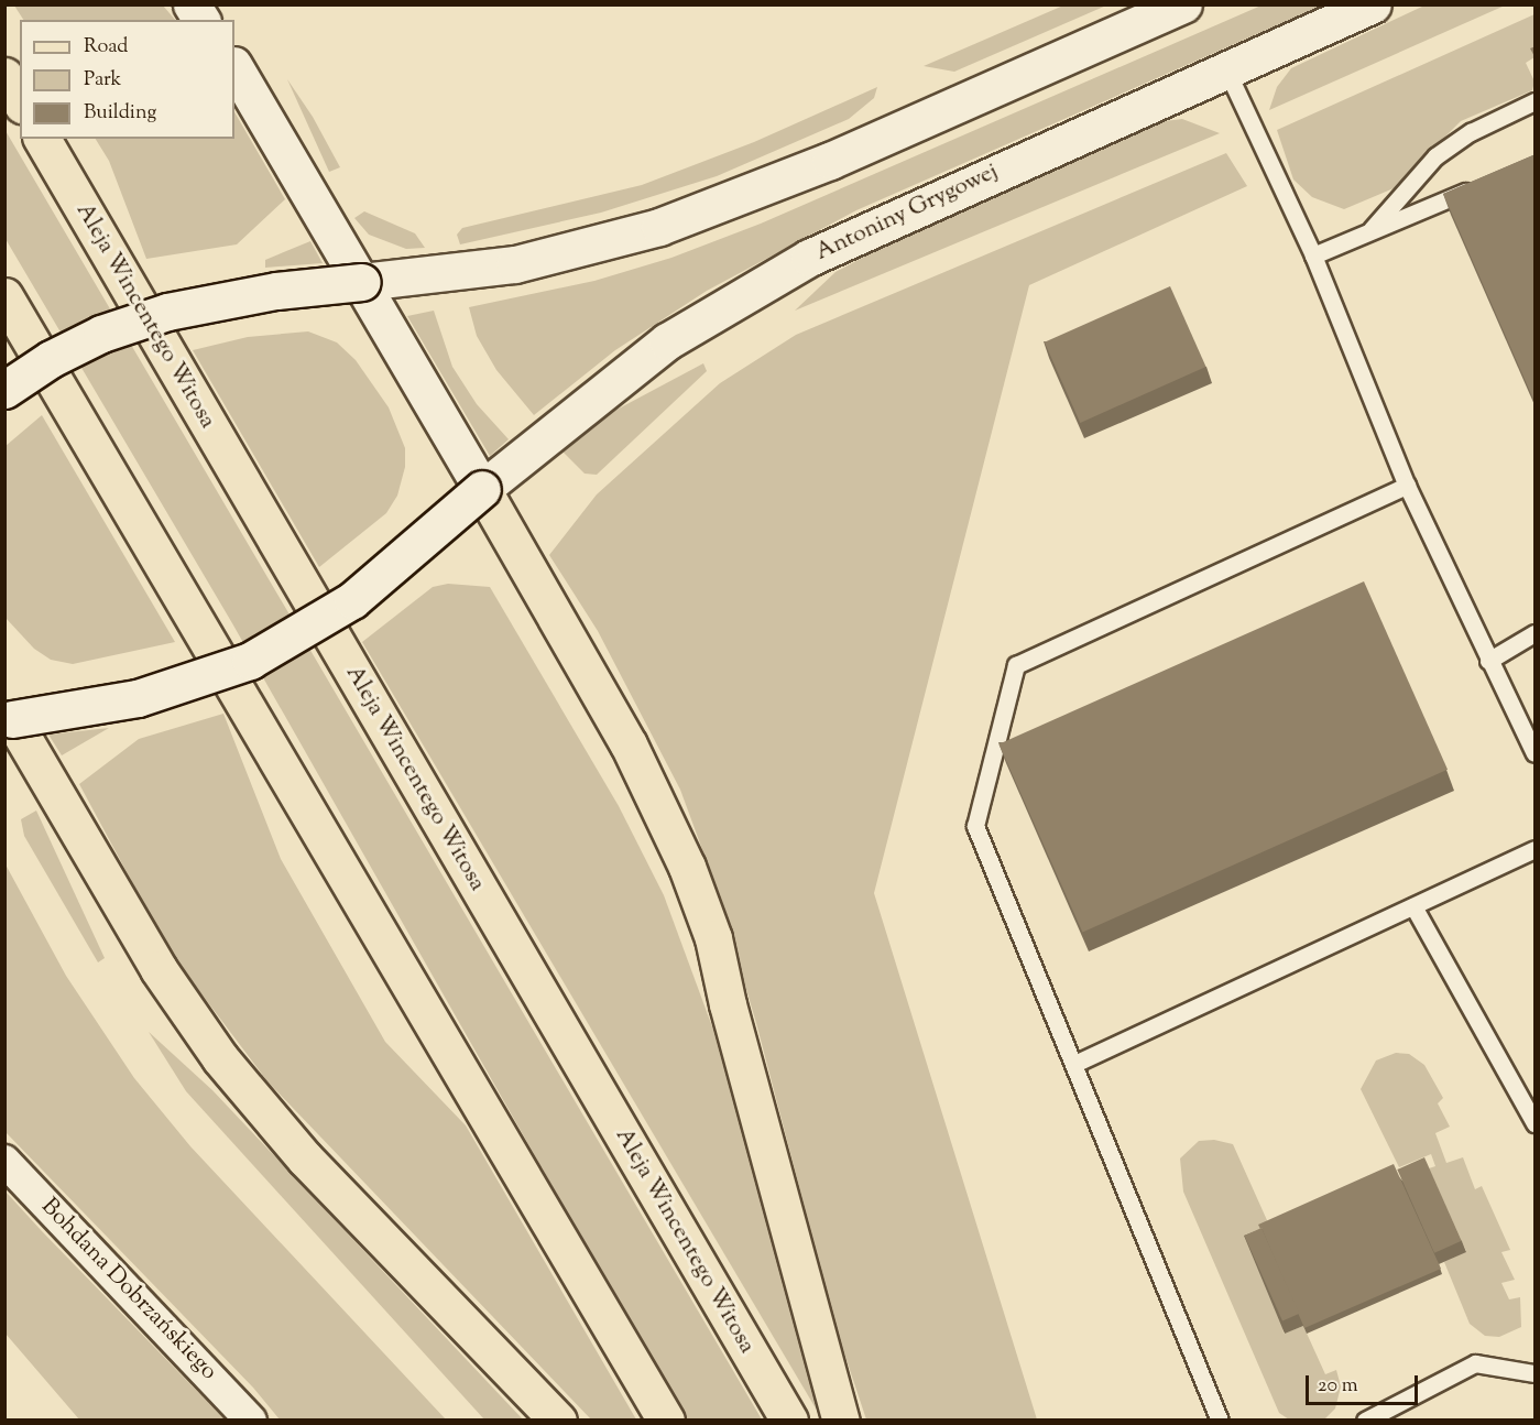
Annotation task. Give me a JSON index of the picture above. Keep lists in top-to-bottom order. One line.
{"streets":{"main road":["Aleja Wincentego Witosa"],"street":["Antoniny Grygowej","Bohdana Dobrzańskiego"]},"legend":["Road","Park","Building"],"scale_bar":"20 m"}
